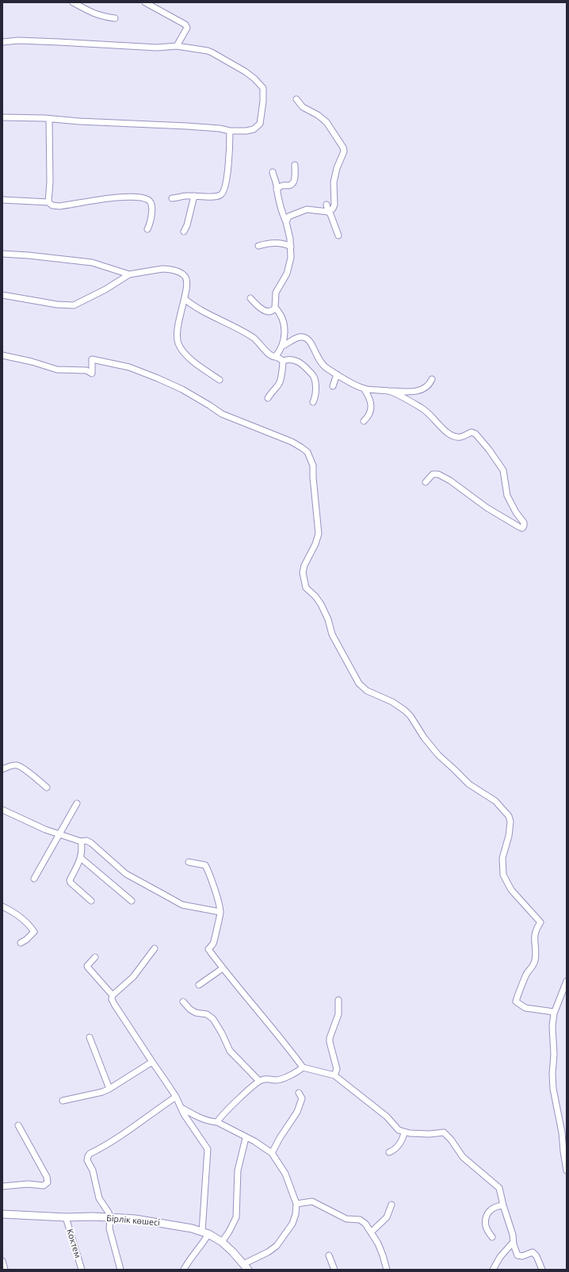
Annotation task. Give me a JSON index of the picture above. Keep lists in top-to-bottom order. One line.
{"streets":{"main road":["Бірлік көшесі"],"street":["Коктем"]},"crossings":[["Бірлік көшесі","Коктем"]]}
